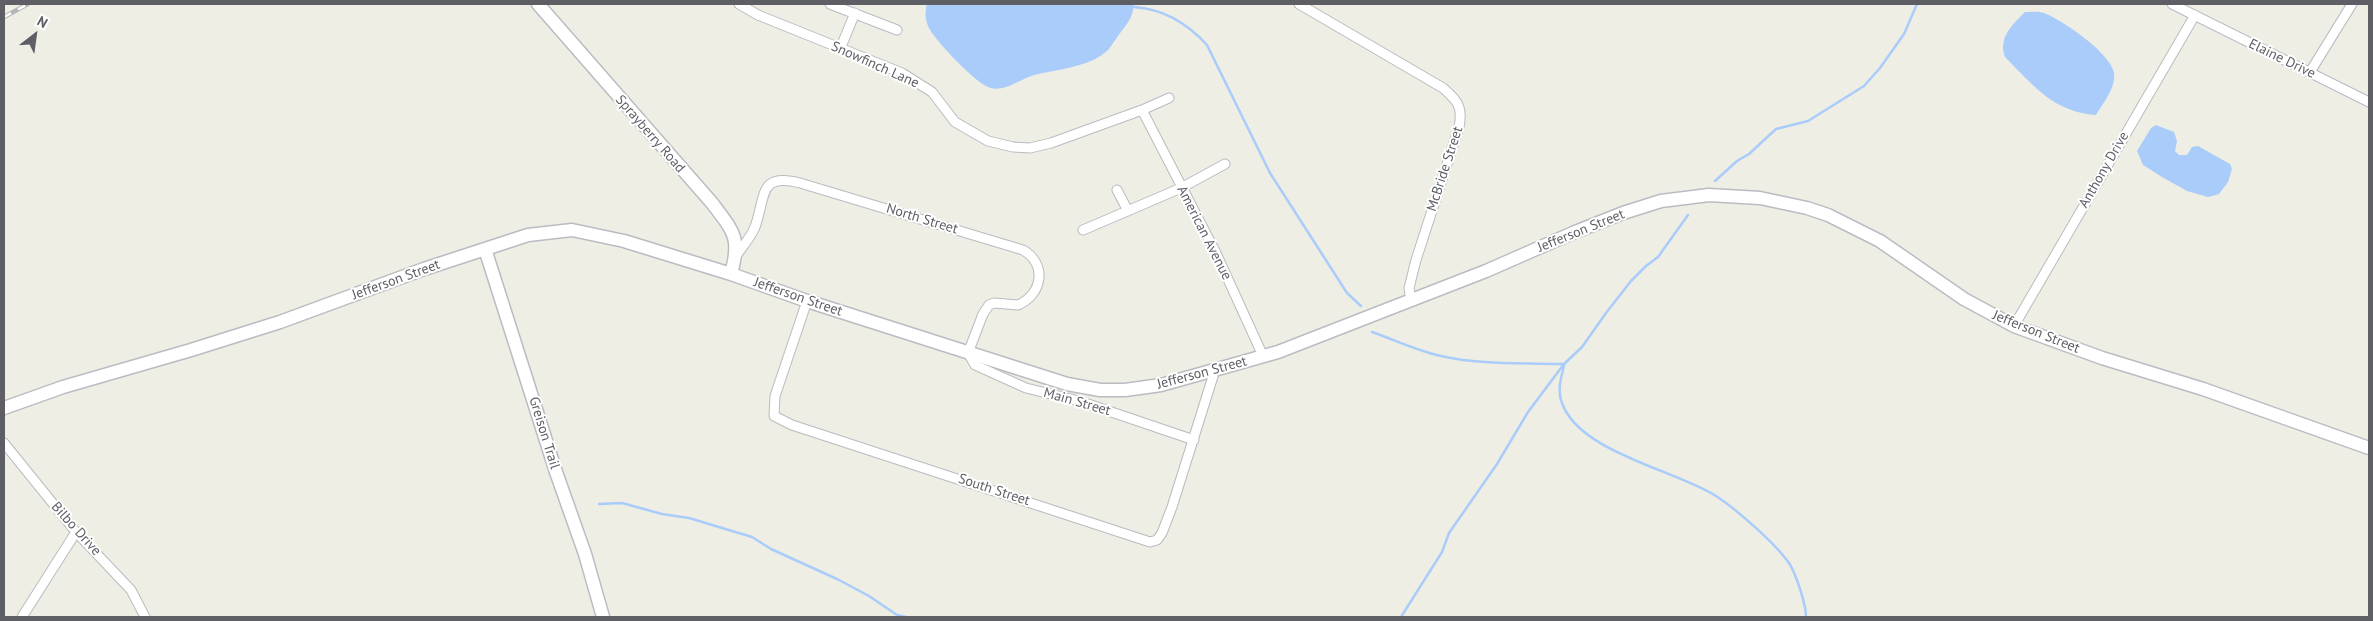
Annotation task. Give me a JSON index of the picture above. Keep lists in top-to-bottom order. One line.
{"streets":{"street":["Elaine Drive","Snowfinch Lane","Sprayberry Road","McBride Street","Anthony Drive","North Street","Jefferson Street","American Avenue","Main Street","Greison Trail","South Street","Bilbo Drive"]},"crossings":[["Elaine Drive","Anthony Drive"],["Snowfinch Lane","American Avenue"],["Sprayberry Road","North Street"],["Sprayberry Road","Jefferson Street"],["McBride Street","Jefferson Street"],["Anthony Drive","Jefferson Street"],["North Street","Jefferson Street"],["North Street","Main Street"],["Jefferson Street","American Avenue"],["Jefferson Street","Main Street"],["Jefferson Street","Greison Trail"],["Jefferson Street","South Street"],["Main Street","South Street"]],"north":"top right"}
